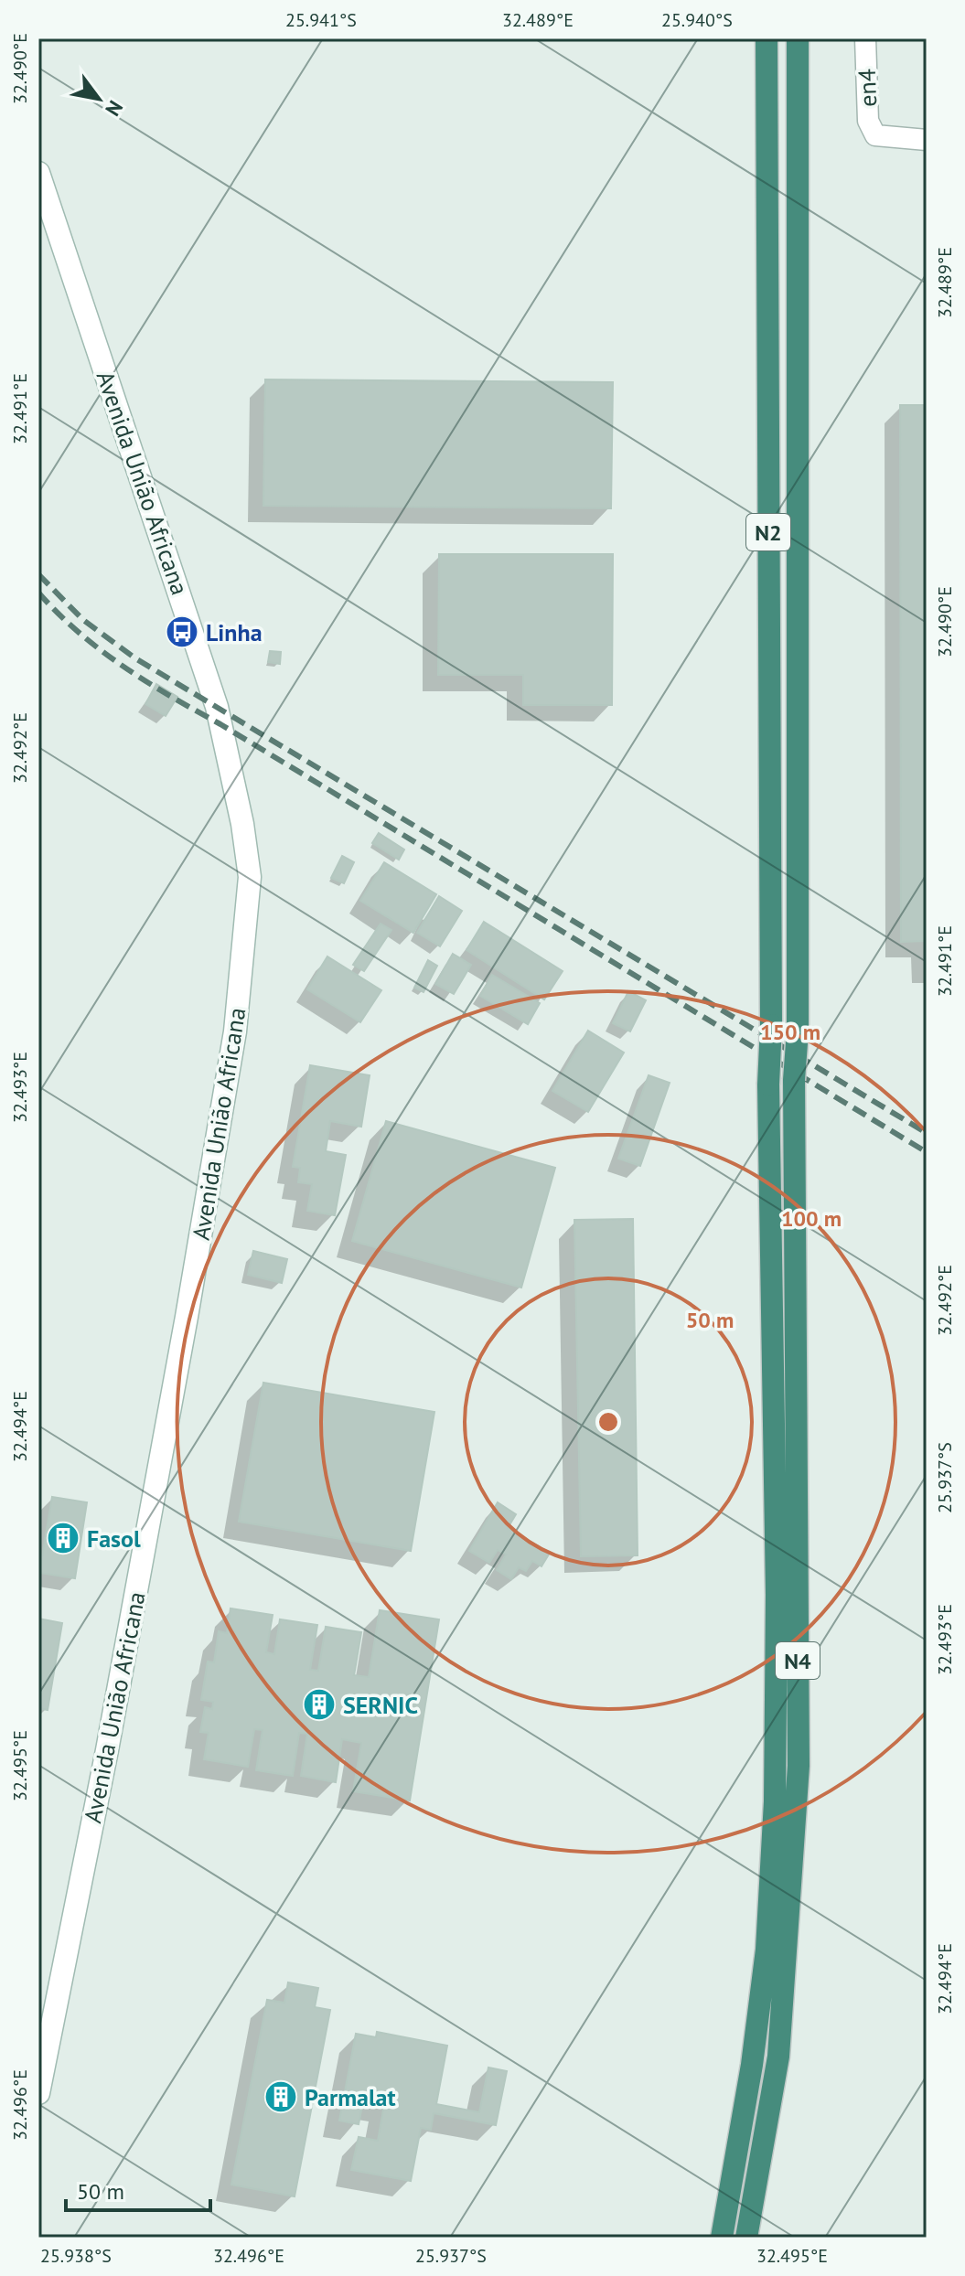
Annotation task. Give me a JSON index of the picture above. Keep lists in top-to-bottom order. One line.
{"streets":{"highway":["N2","N4"],"main road":["Avenida União Africana"],"street":["en4"]},"crossings":[["N2","N4"]],"places":{"bus stop":["Linha"],"building":["Fasol","SERNIC","Parmalat"]},"scale_bar":"50 m","north":"bottom right","coordinates":["25.941°S","32.489°E","25.940°S","32.490°E","32.491°E","32.492°E","32.493°E","32.494°E","25.937°S","32.495°E","32.496°E","25.938°S"],"rings":["150 m","100 m","50 m"]}
